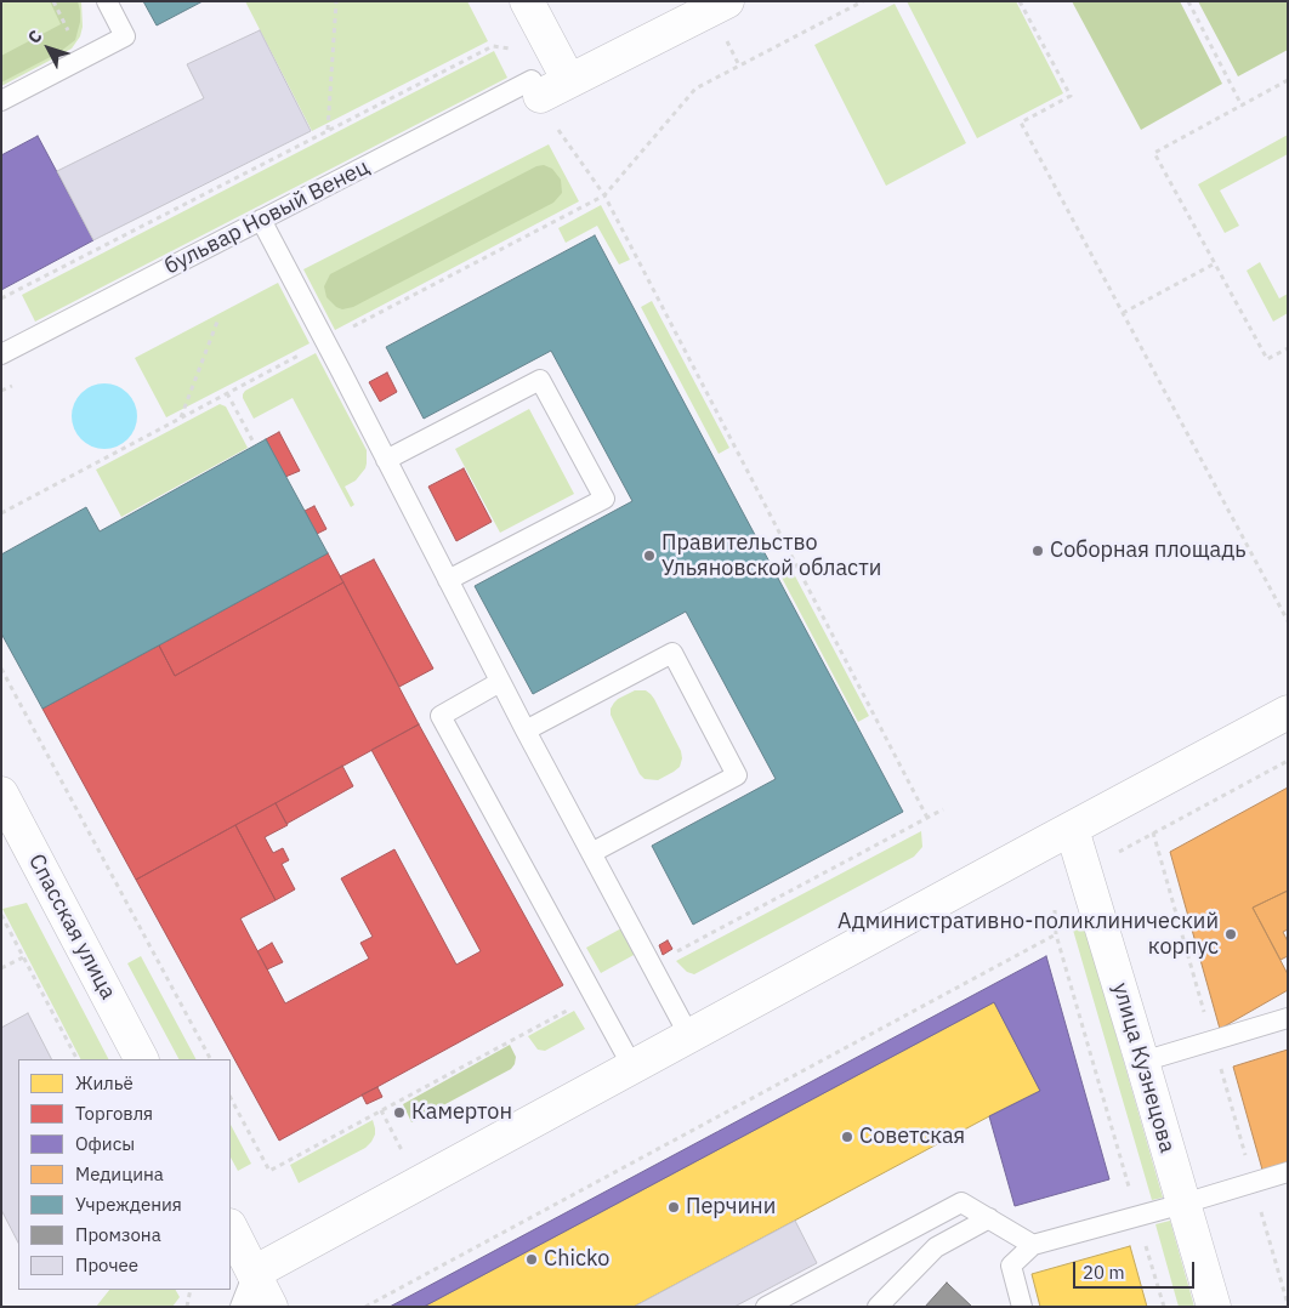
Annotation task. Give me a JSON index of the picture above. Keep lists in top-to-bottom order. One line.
{"streets":{"street":["Спасская улица","улица Кузнецова"],"lane":["бульвар Новый Венец"]},"places":["Соборная площадь","Правительство Ульяновской области","Административно-поликлинический корпус","Камертон","Советская","Перчини","Chicko"],"legend":["Жильё","Торговля","Офисы","Медицина","Учреждения","Промзона","Прочее"],"scale_bar":"20 m","north":"top left"}
